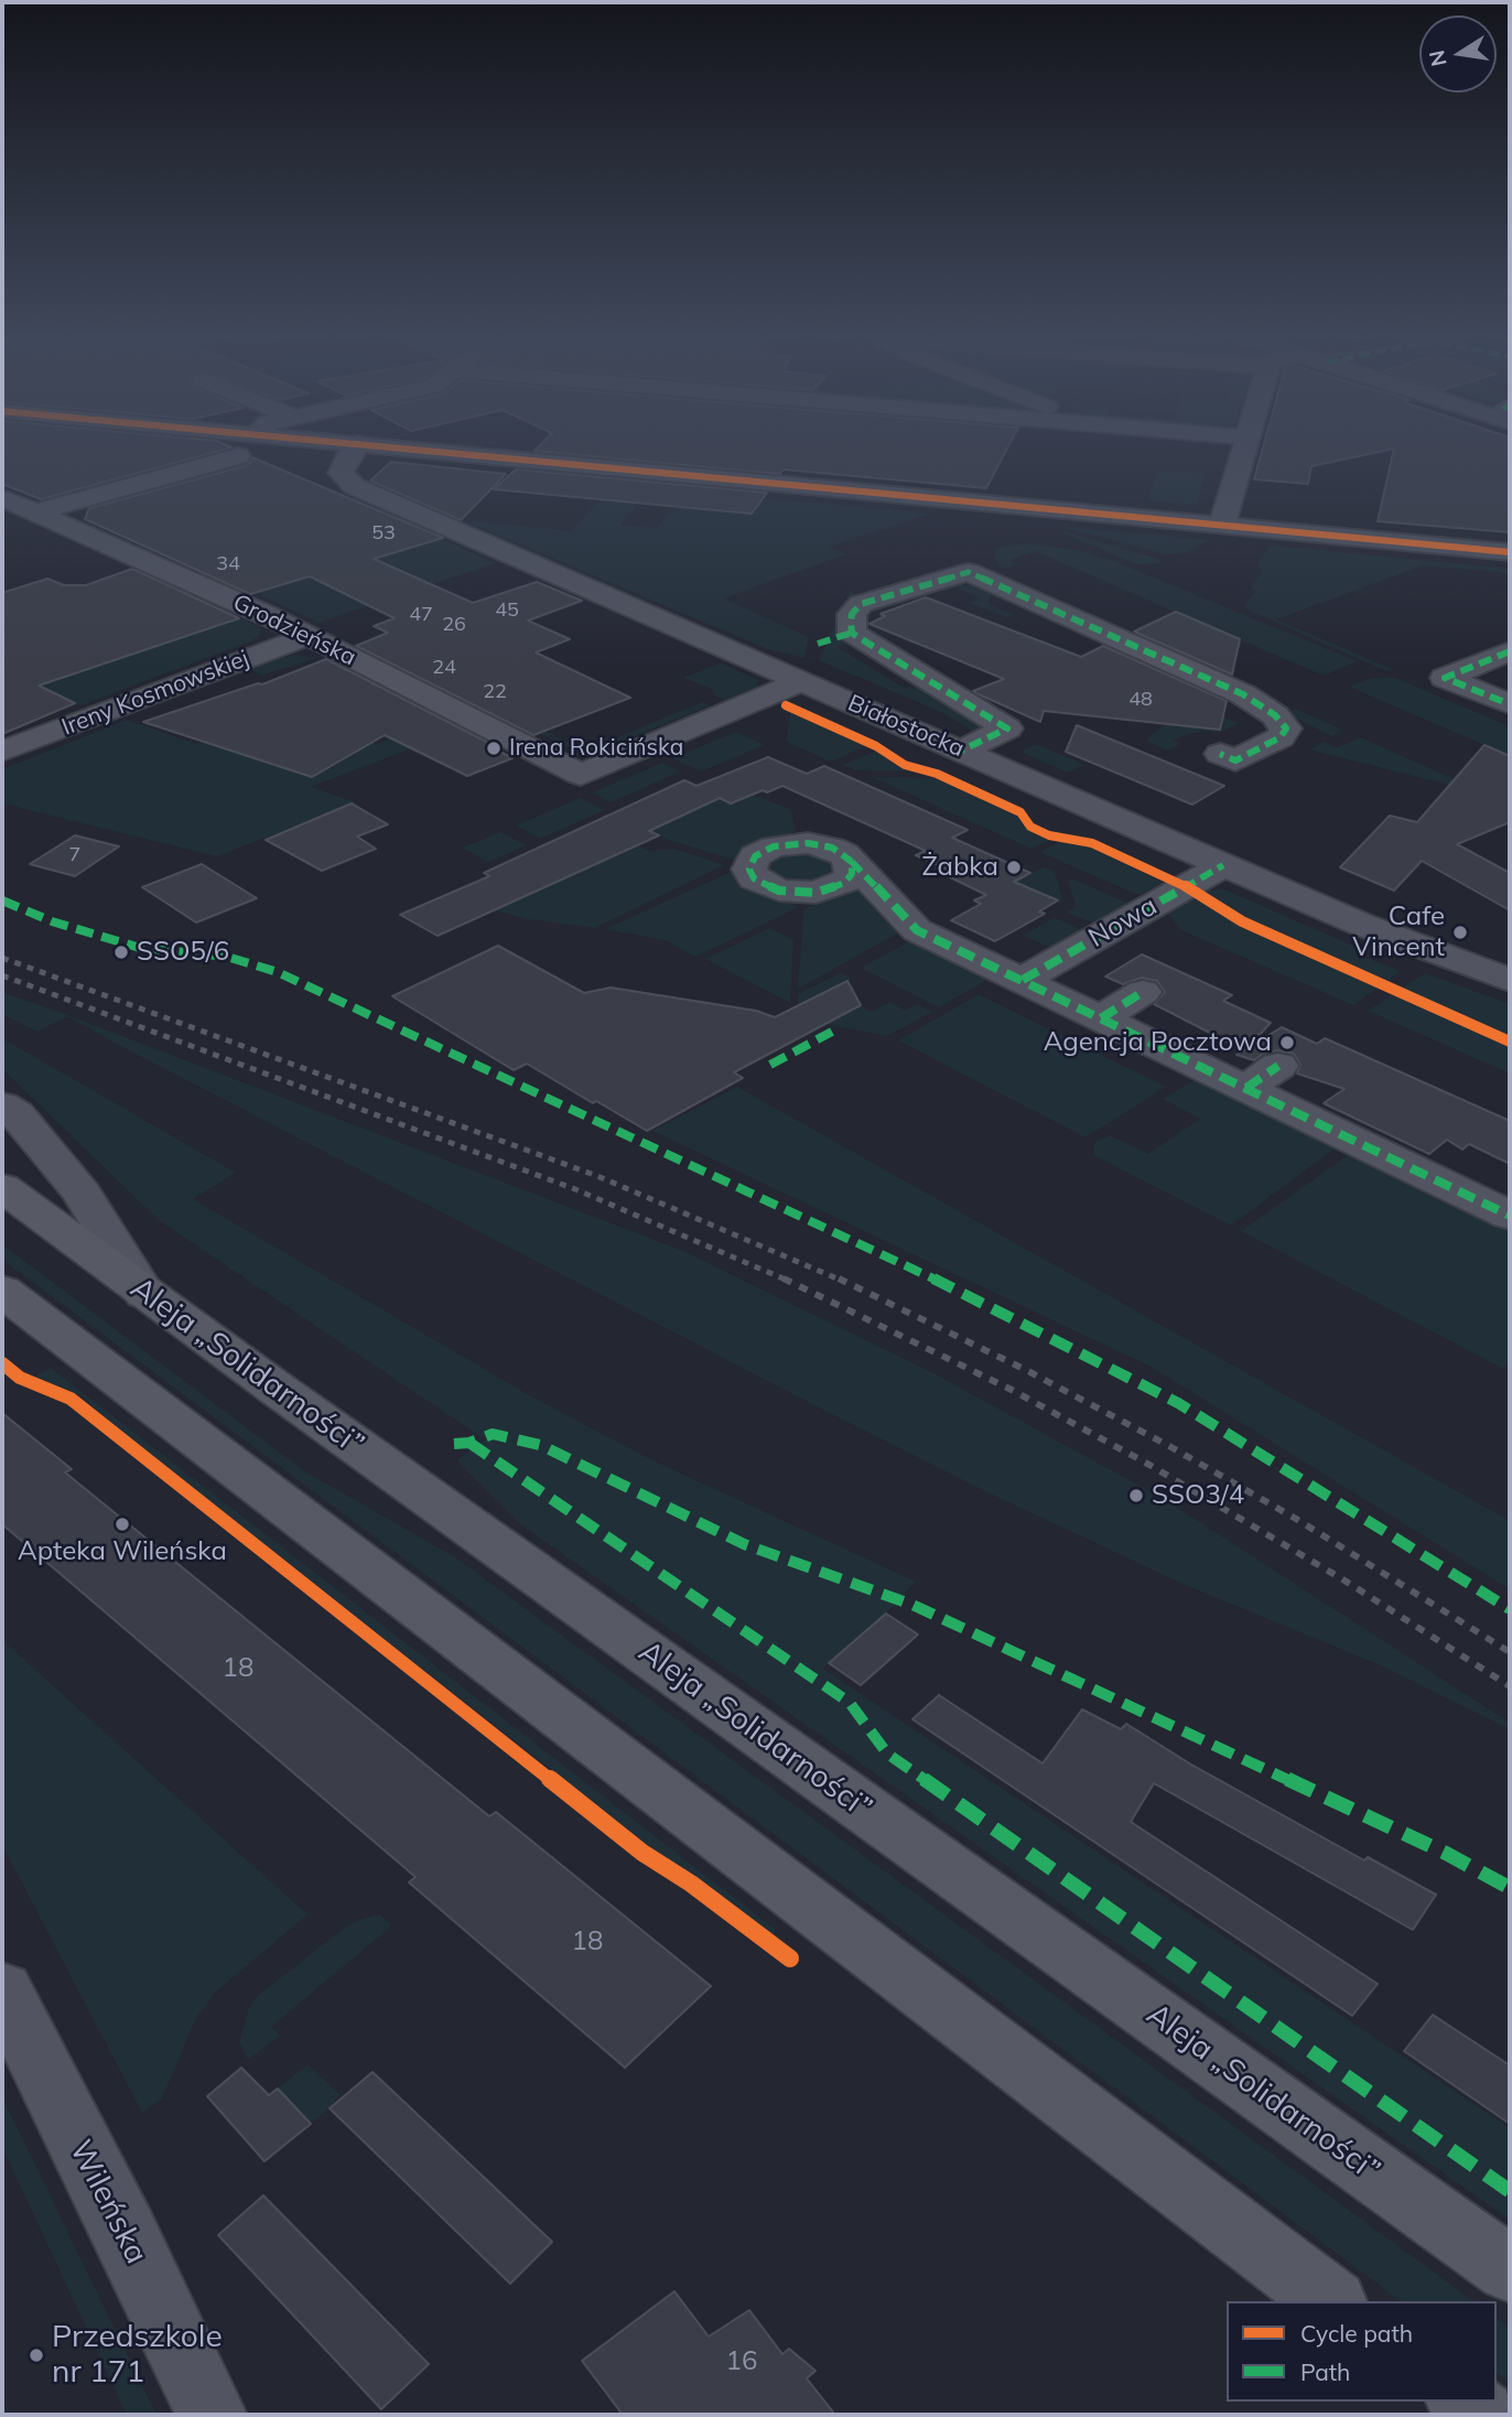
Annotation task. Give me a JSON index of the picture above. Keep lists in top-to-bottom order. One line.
{"streets":{"main road":["Aleja „Solidarności”"],"street":["Grodzieńska","Ireny Kosmowskiej","Białostocka","Nowa","Wileńska"]},"crossings":[["Grodzieńska","Ireny Kosmowskiej"],["Grodzieńska","Białostocka"],["Białostocka","Nowa"]],"places":["Irena Rokicińska","Żabka","Cafe Vincent","SSO5/6","Agencja Pocztowa","SSO3/4","Apteka Wileńska","Przedszkole nr 171"],"house_numbers":["53","34","45","47","26","24","22","48","7","18","18","16"],"legend":["Cycle path","Path"],"north":"left"}
